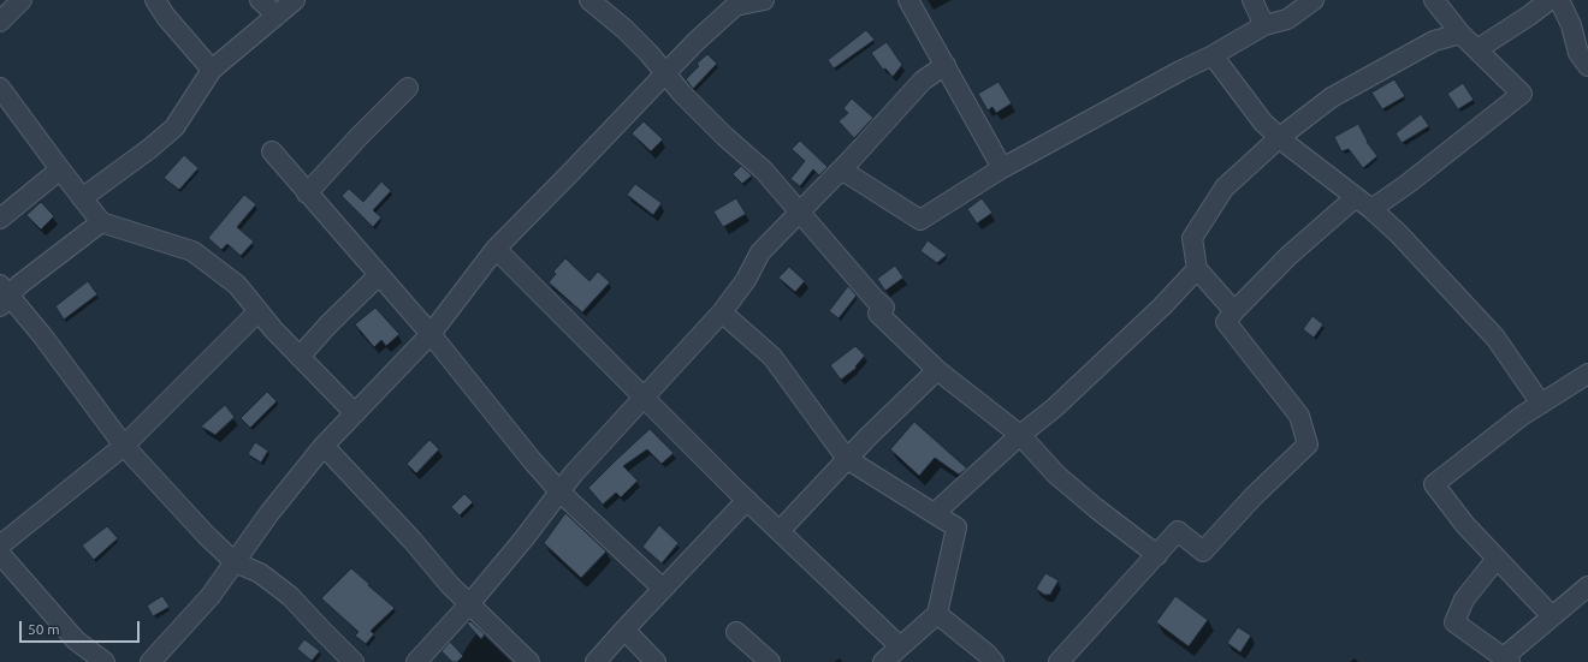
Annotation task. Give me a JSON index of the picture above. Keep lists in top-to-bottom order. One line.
{"scale_bar":"50 m"}
